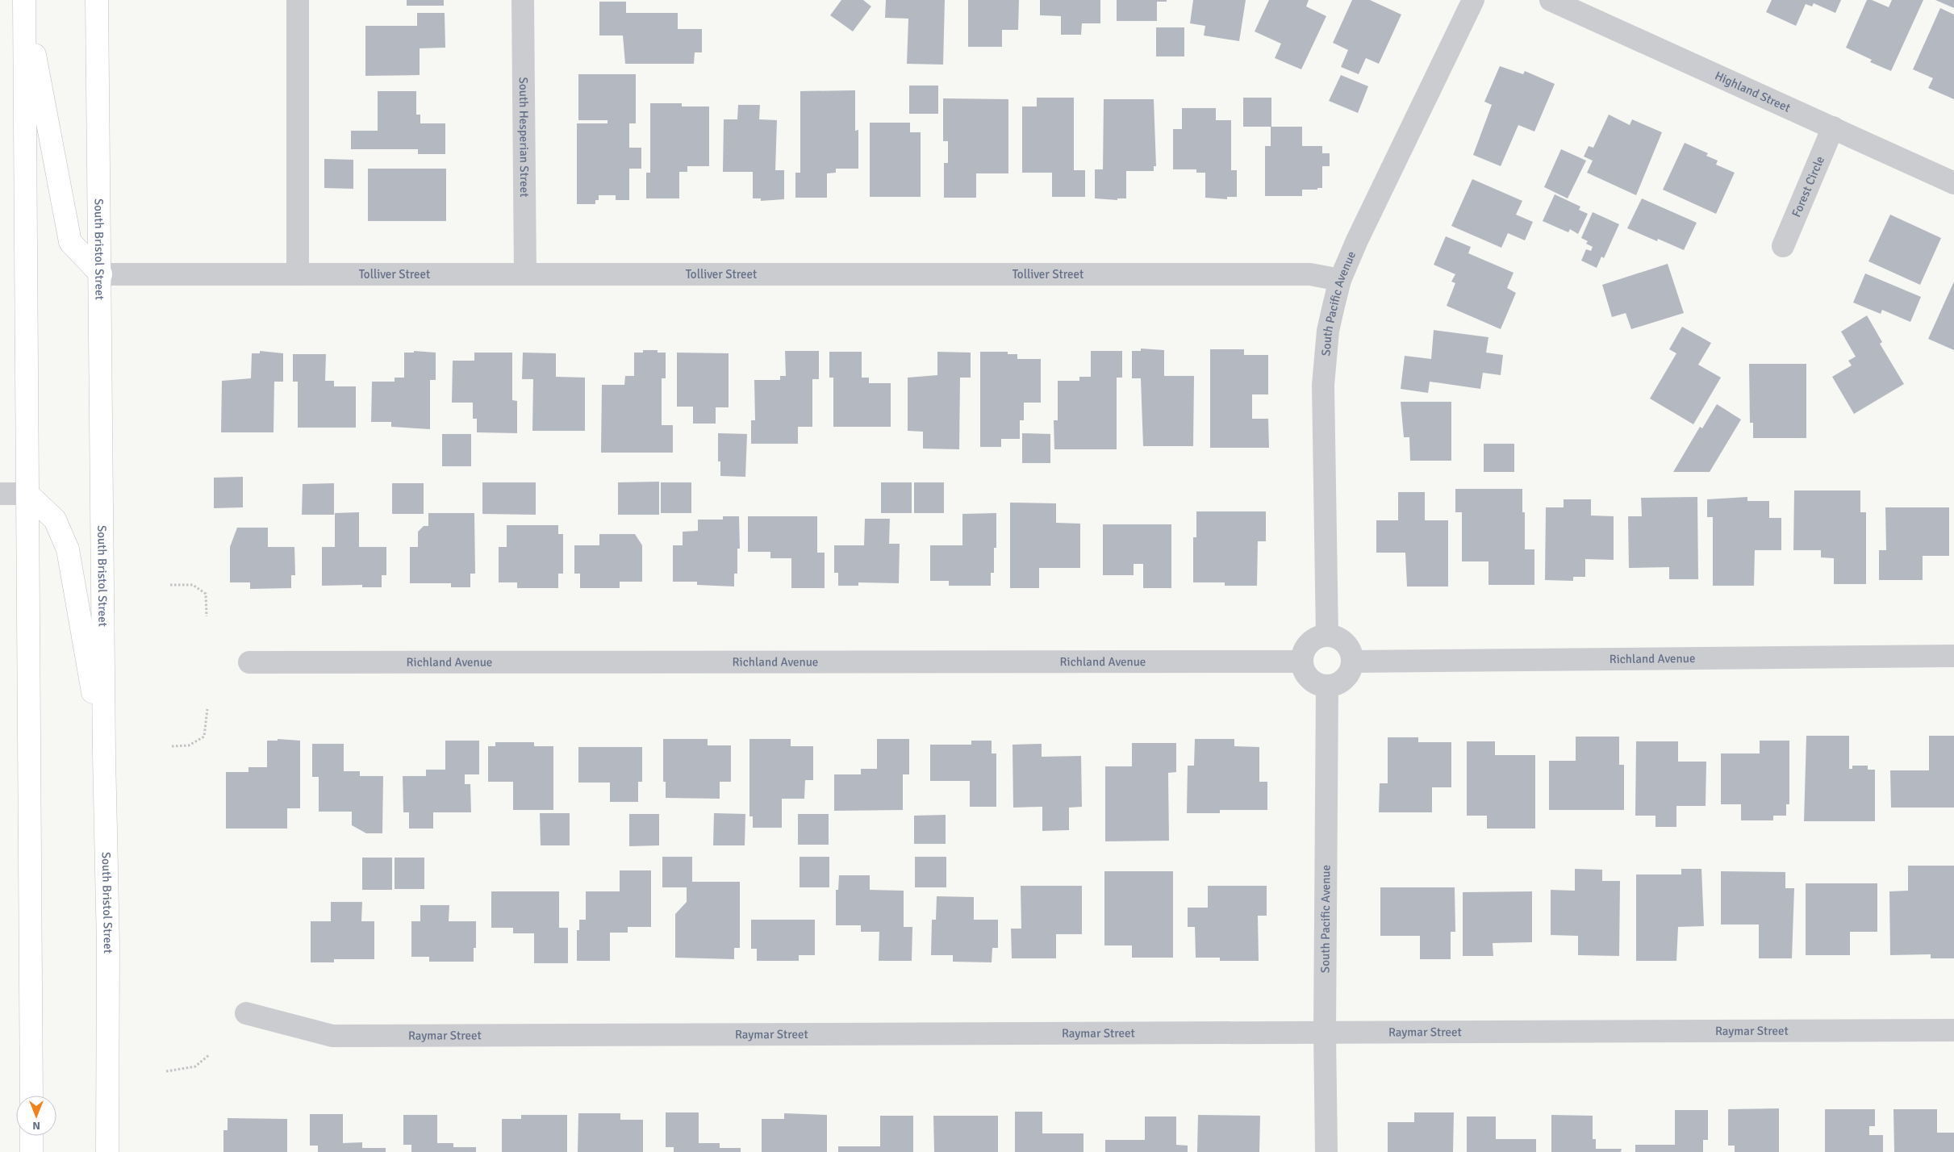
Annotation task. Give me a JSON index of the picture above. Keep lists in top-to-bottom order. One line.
{"streets":{"main road":["South Bristol Street"],"street":["Highland Street","South Hesperian Street","Forest Circle","Tolliver Street","South Pacific Avenue","Richland Avenue","Raymar Street"]},"crossings":[["Highland Street","Forest Circle"],["South Hesperian Street","Tolliver Street"],["South Bristol Street","Tolliver Street"],["Tolliver Street","South Pacific Avenue"],["South Pacific Avenue","Richland Avenue"],["South Pacific Avenue","Raymar Street"]],"north":"bottom"}
